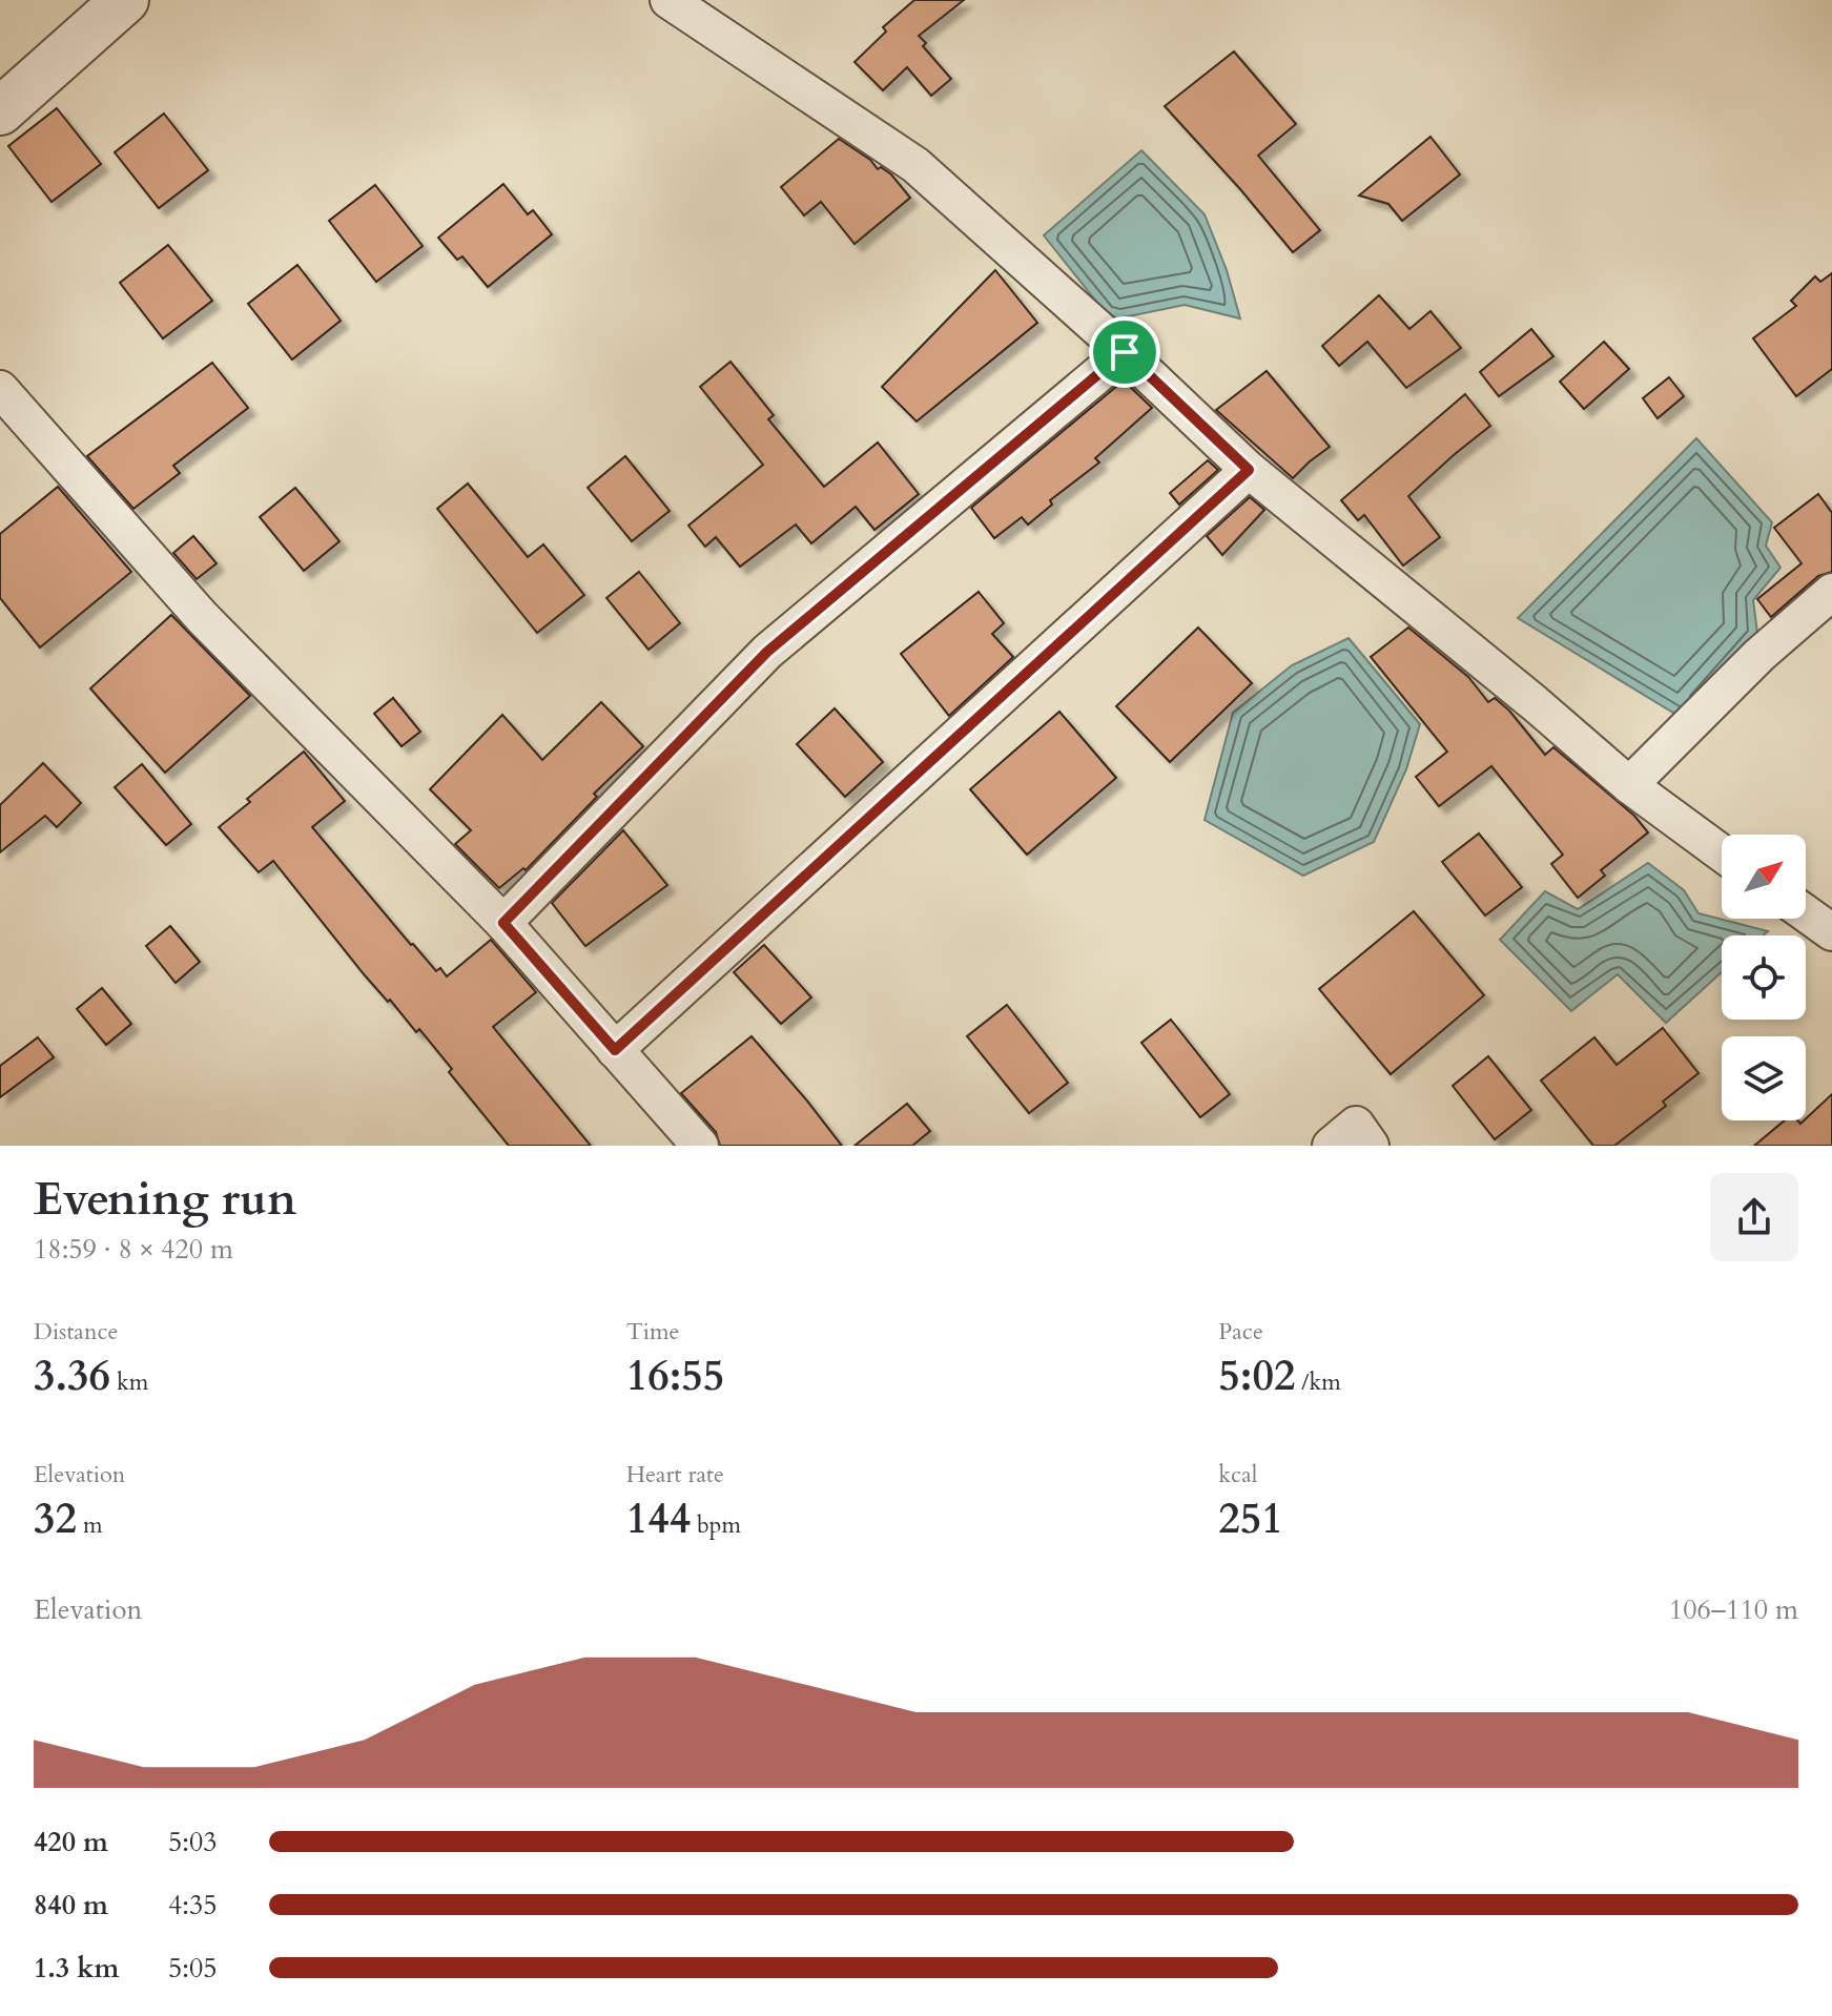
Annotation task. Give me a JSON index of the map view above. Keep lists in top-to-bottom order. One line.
{"north":"top right","page":{"heading":["Evening run","18:59 · 8 × 420 m"],"stats":[["Distance","3.36 km"],["Time","16:55"],["Pace","5:02 /km"],["Elevation","32 m"],["Heart rate","144 bpm"],["kcal","251"]],"chart":["Elevation","106–110 m"],"list":[{"name":"420 m","note":"5:03"},{"name":"840 m","note":"4:35"},{"name":"1.3 km","note":"5:05"}]}}
